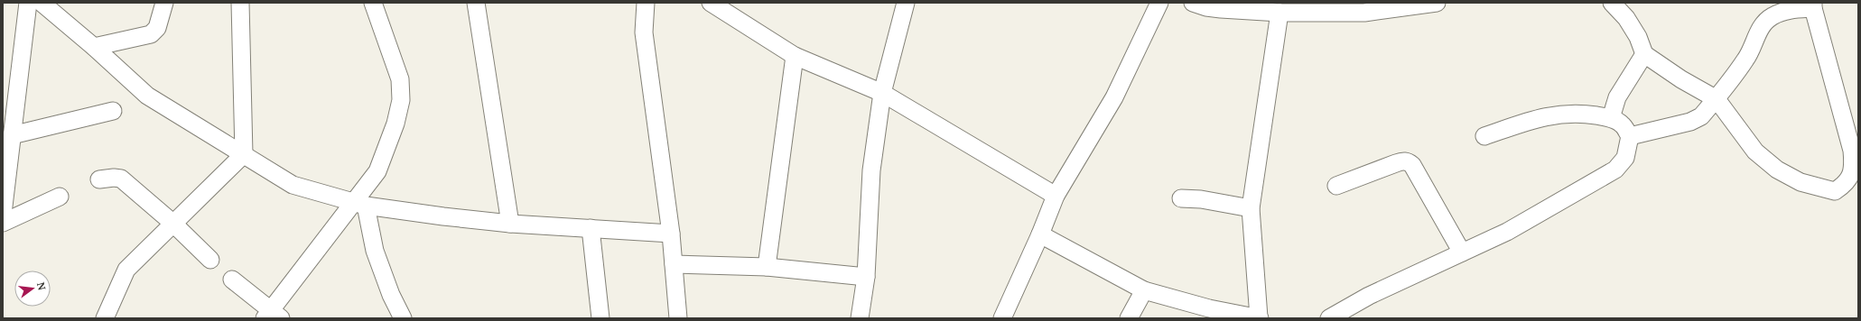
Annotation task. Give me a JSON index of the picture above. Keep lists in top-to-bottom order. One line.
{"north":"right"}
